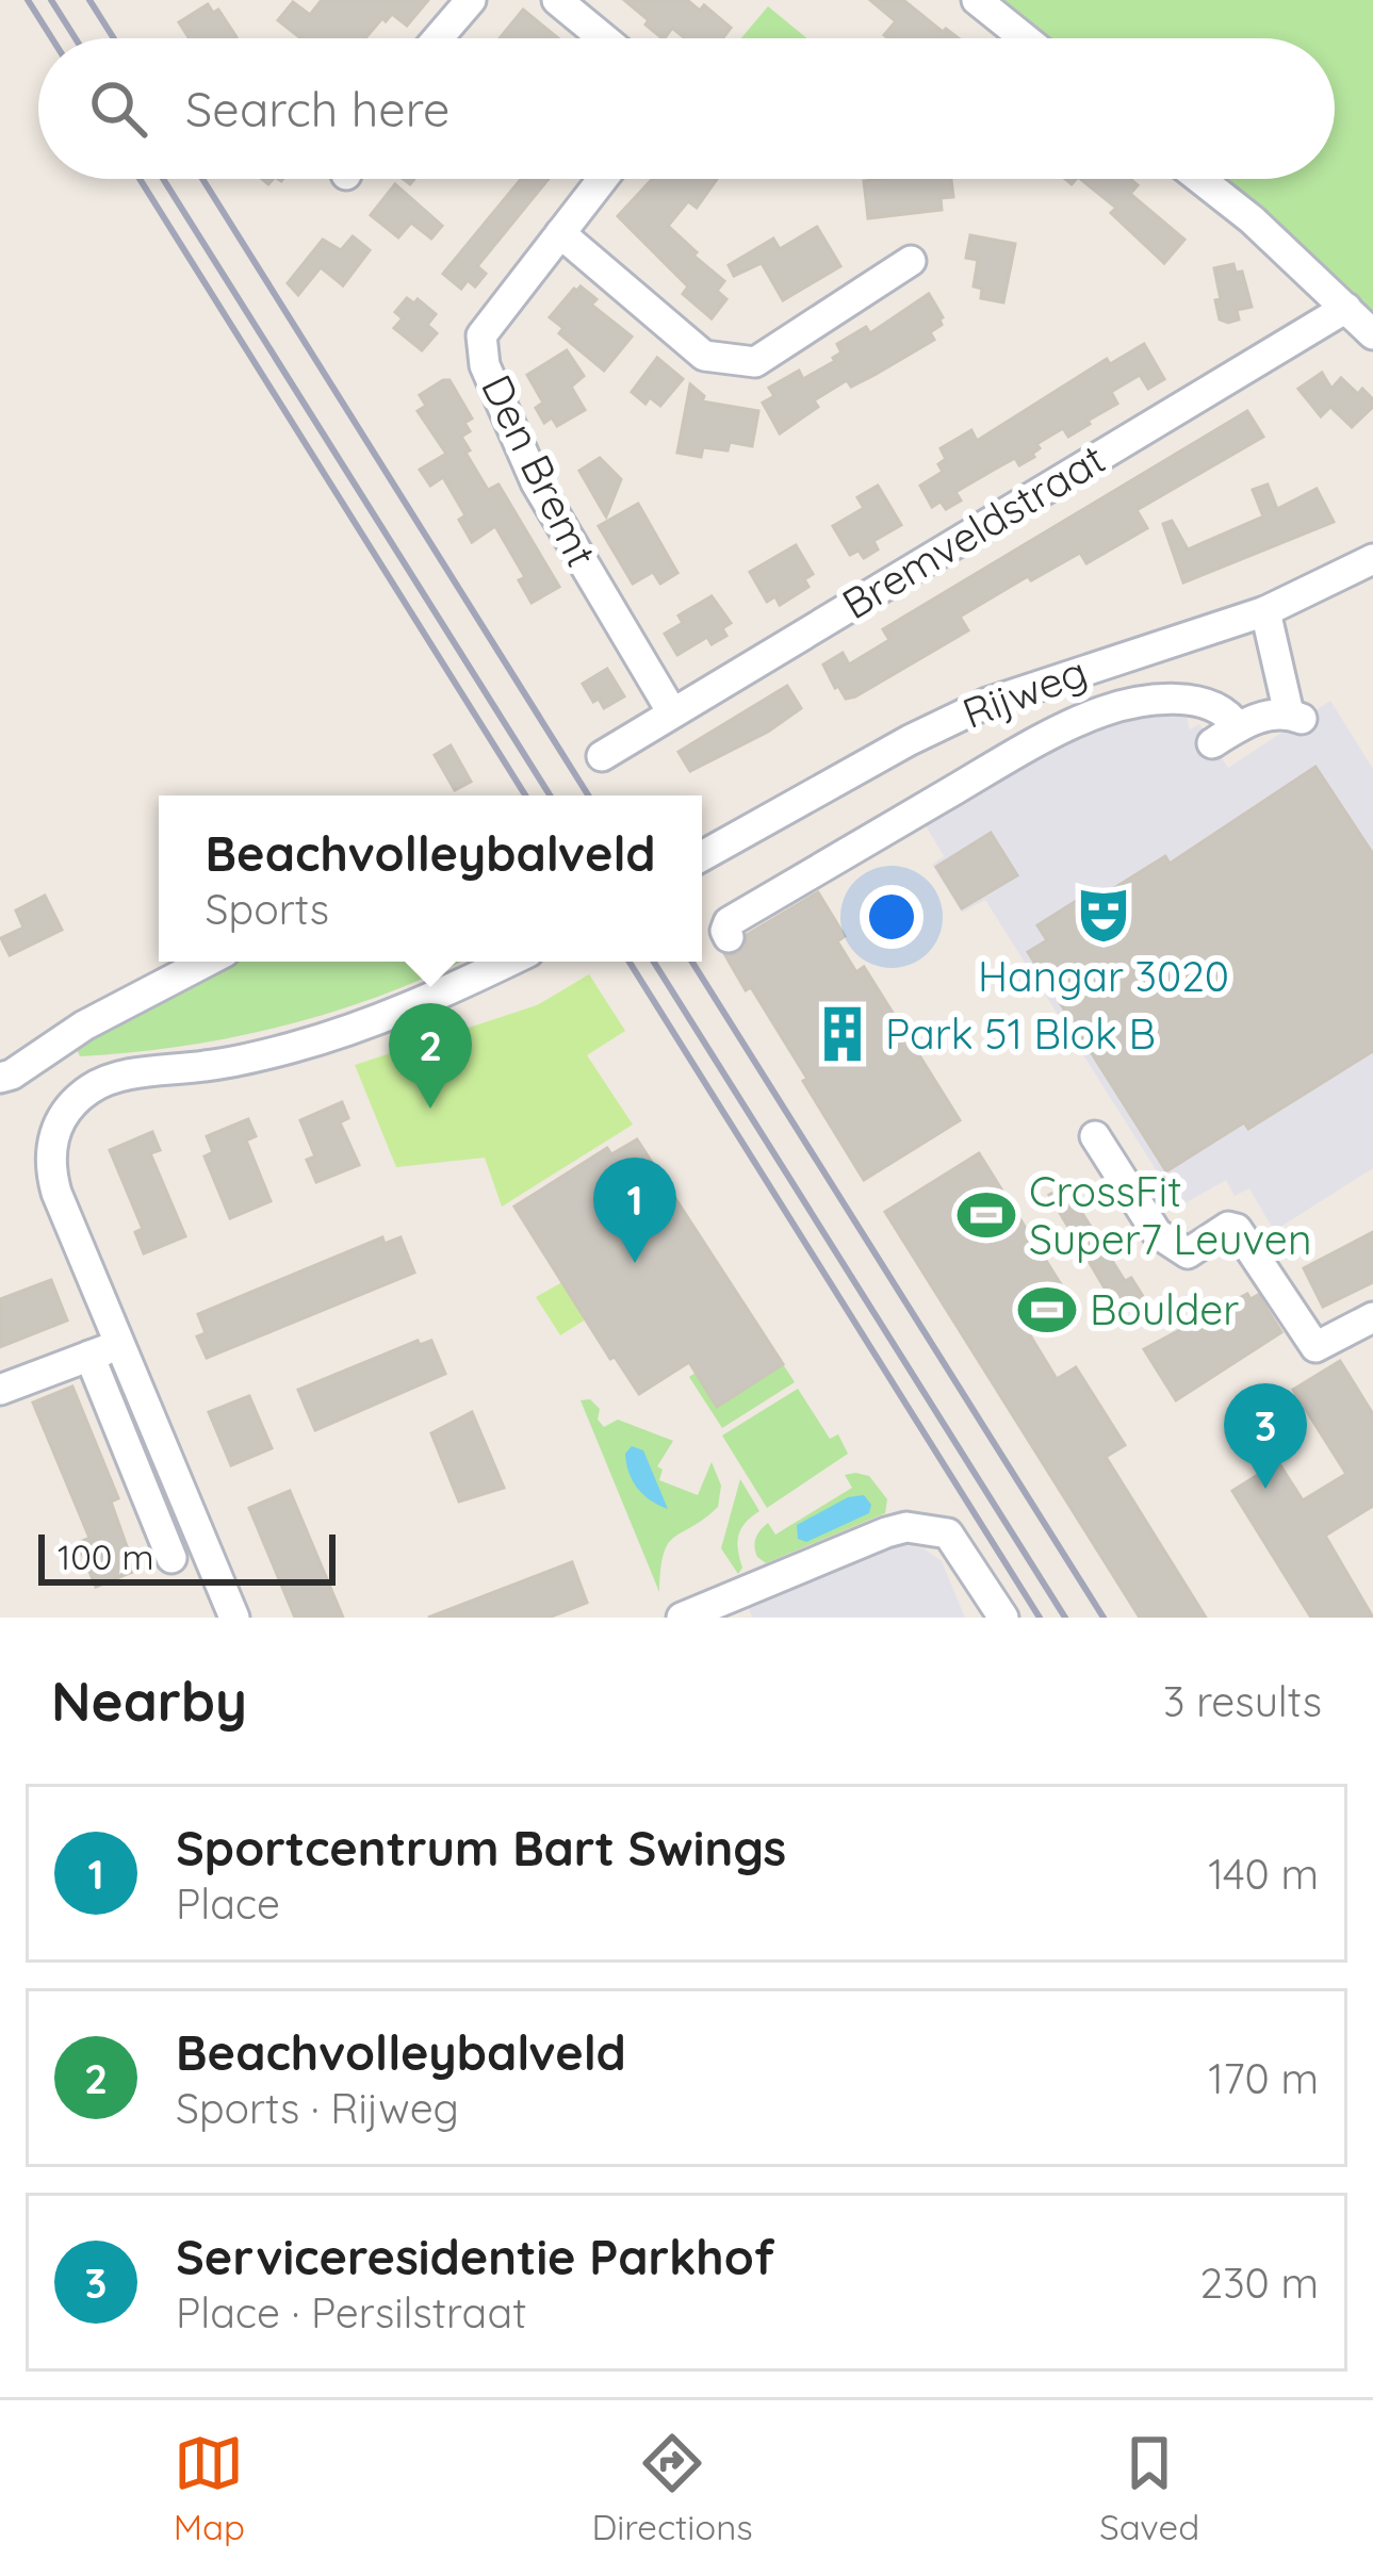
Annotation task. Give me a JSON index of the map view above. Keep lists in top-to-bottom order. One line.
{"streets":{"street":["Den Bremt","Bremveldstraat","Rijweg"]},"crossings":[["Den Bremt","Bremveldstraat"]],"places":{"theatre":["Hangar 3020"],"building":["Park 51 Blok B"],"sports":["CrossFit Super7 Leuven","Boulder"]},"scale_bar":"100 m","page":{"search":"Search here","popup":["Beachvolleybalveld","Sports"],"pins":["2","1","3"],"scale":"100 m","heading":["Nearby","3 results"],"list":[{"mark":"1","name":"Sportcentrum Bart Swings","note":"Place","value":"140 m"},{"mark":"2","name":"Beachvolleybalveld","note":"Sports · Rijweg","value":"170 m"},{"mark":"3","name":"Serviceresidentie Parkhof","note":"Place · Persilstraat","value":"230 m"}],"nav":["Map","Directions","Saved"]}}
